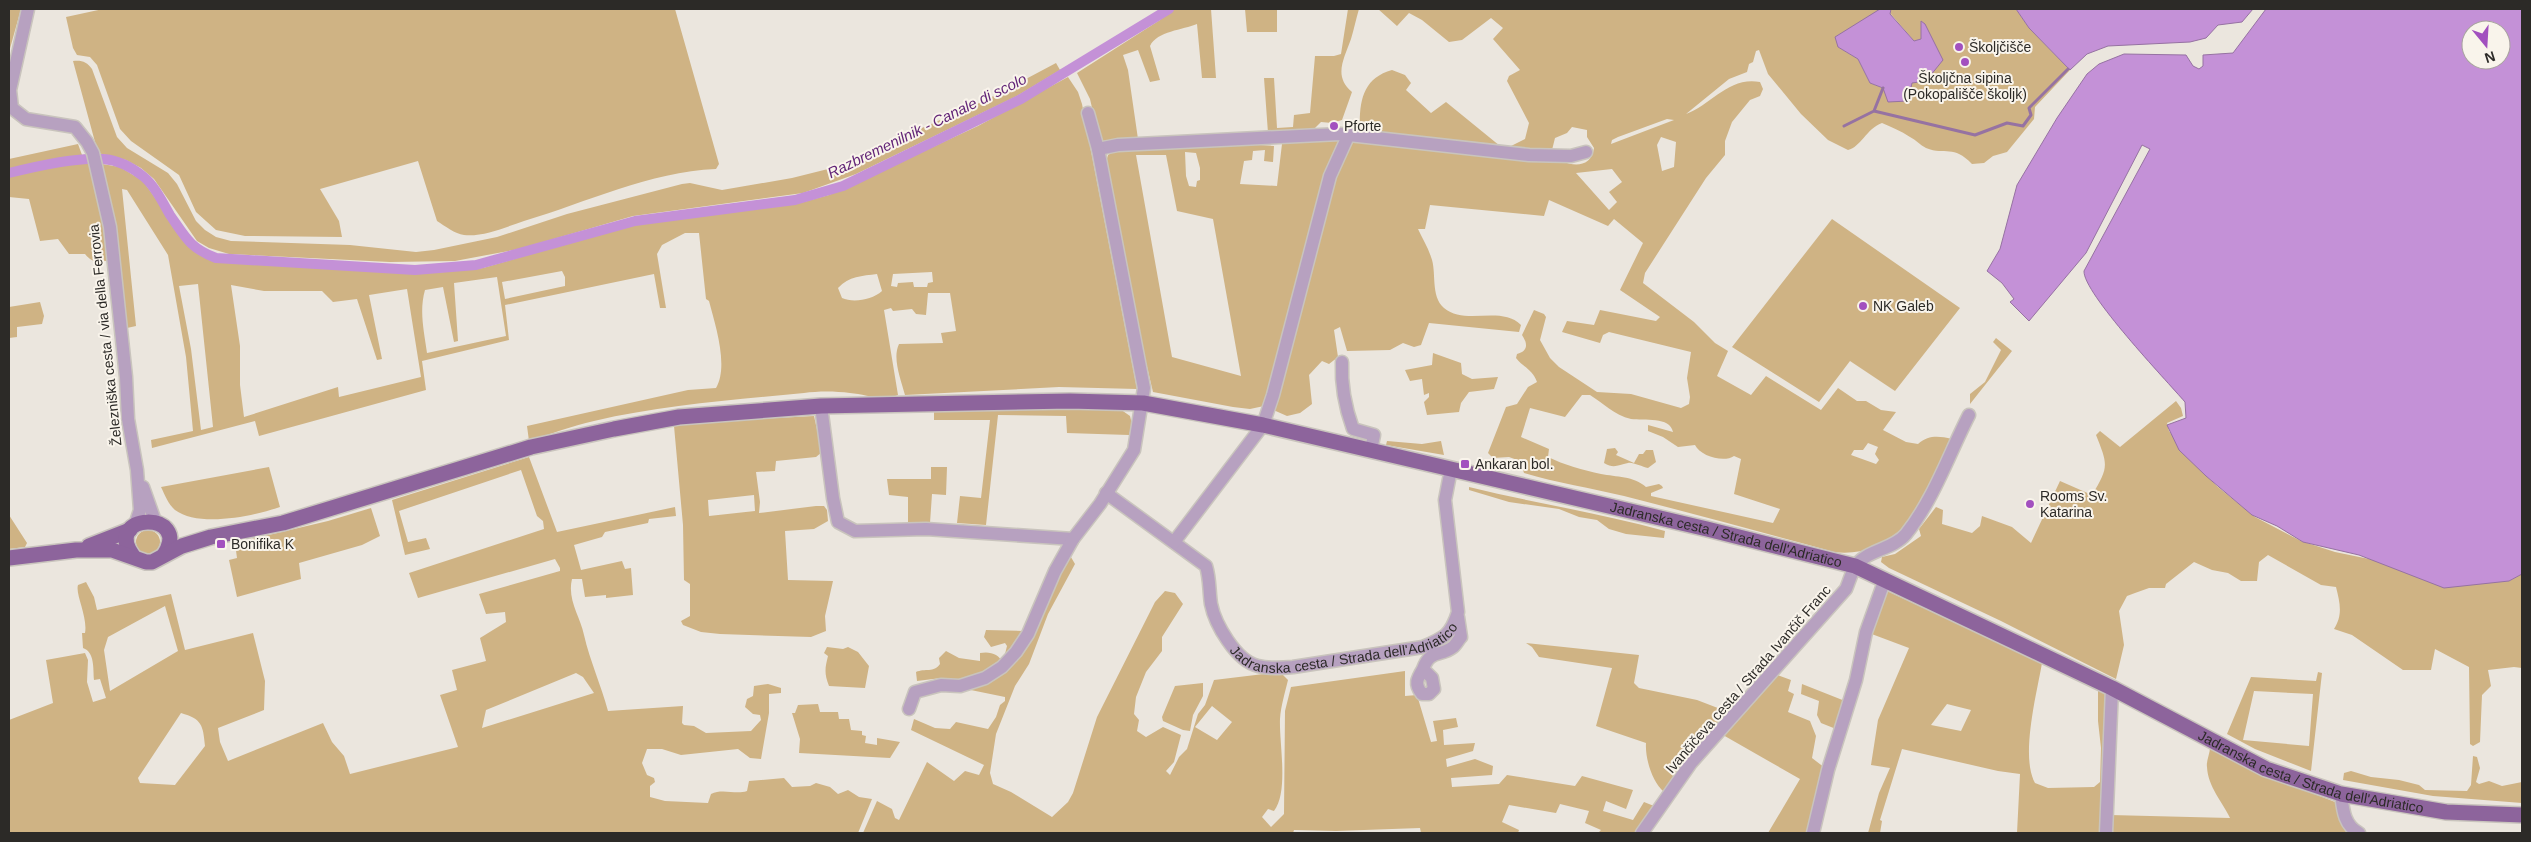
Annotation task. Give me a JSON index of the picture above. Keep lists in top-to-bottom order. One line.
{"streets":{"main road":["Jadranska cesta / Strada dell'Adriatico"],"street":["Železniška cesta / via della Ferrovia","Ivančičeva cesta / Strada Ivančič Franc"]},"crossings":[["Jadranska cesta / Strada dell'Adriatico","Ivančičeva cesta / Strada Ivančič Franc"]],"water":["Razbremenilnik - Canale di scolo"],"places":{"other":["Školjčišče","Školjčna sipina (Pokopališče školjk)","Pforte","NK Galeb","Rooms Sv. Katarina"],"transit":["Ankaran bol.","Bonifika K"]},"north":"bottom"}
